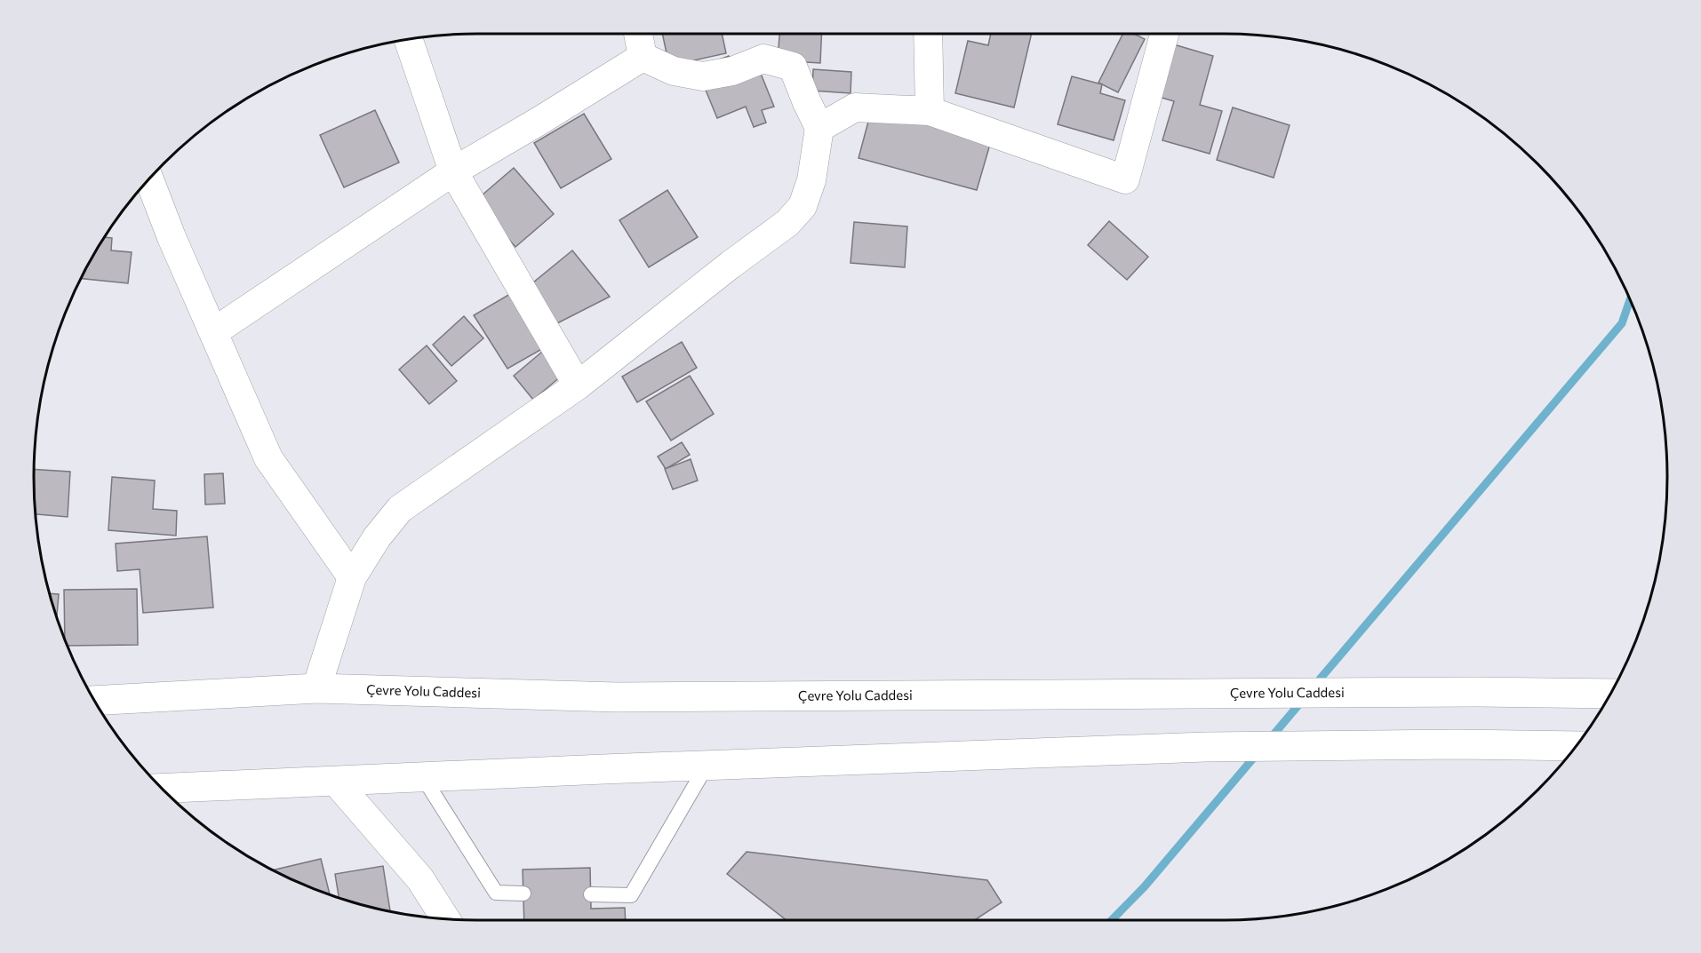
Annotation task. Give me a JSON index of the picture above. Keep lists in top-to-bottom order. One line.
{"streets":{"highway":["Çevre Yolu Caddesi"]}}
